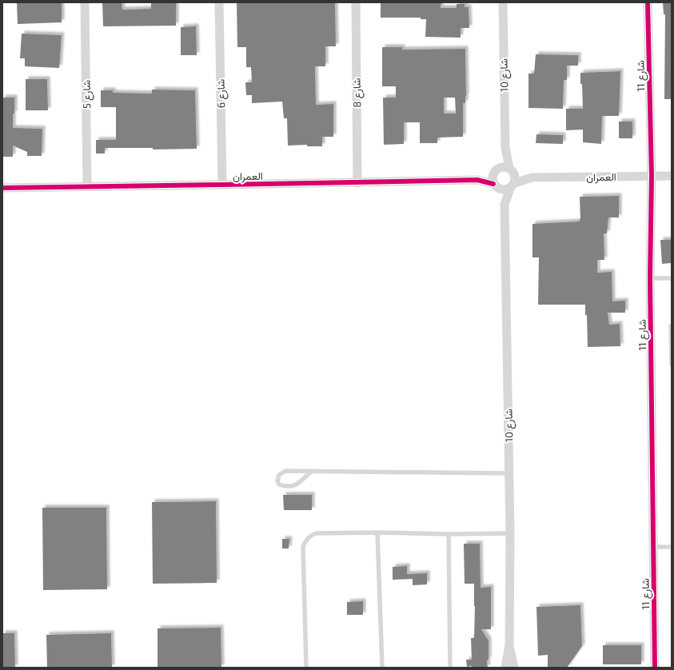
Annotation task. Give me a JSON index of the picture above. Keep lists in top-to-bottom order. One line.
{"streets":{"street":["شارع 10","شارع 11","شارع 8","شارع 6","شارع 5","العمران"]},"crossings":[["شارع 10","العمران"],["شارع 11","العمران"],["شارع 8","العمران"],["شارع 6","العمران"],["شارع 5","العمران"]]}
